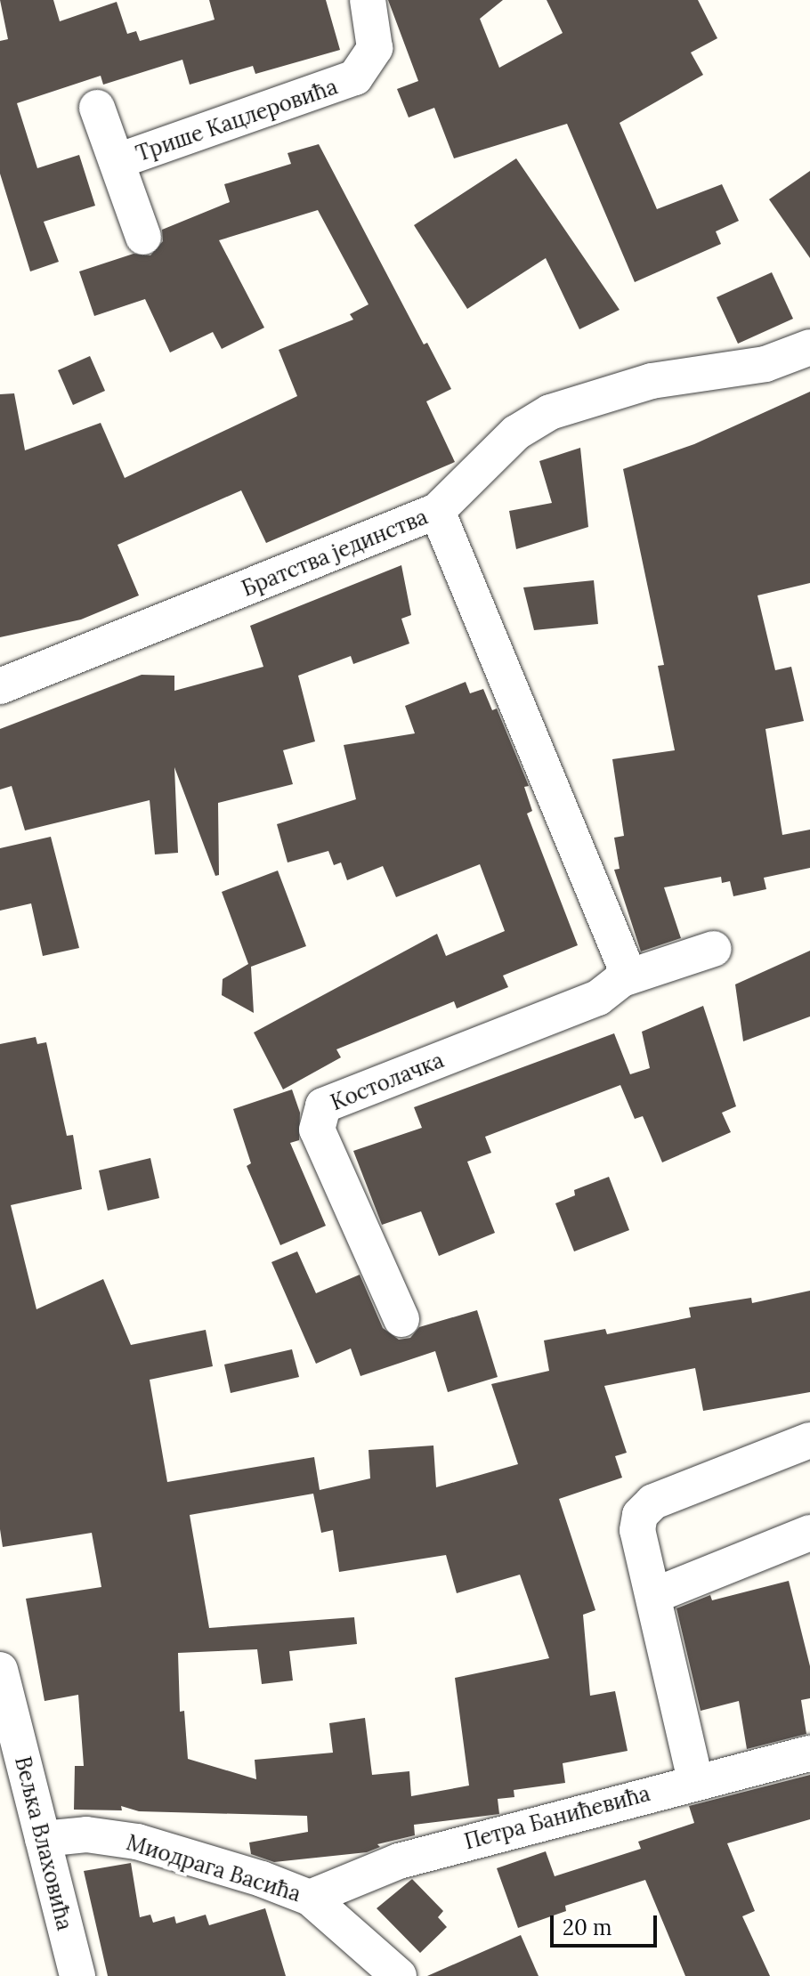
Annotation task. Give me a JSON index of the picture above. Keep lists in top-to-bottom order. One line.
{"streets":{"street":["Трише Кацлеровића","Братства јединства","Костолачка","Петра Банићевића","Вељка Влаховића","Миодрага Васића"]},"crossings":[["Петра Банићевића","Миодрага Васића"],["Вељка Влаховића","Миодрага Васића"]],"scale_bar":"20 m"}
